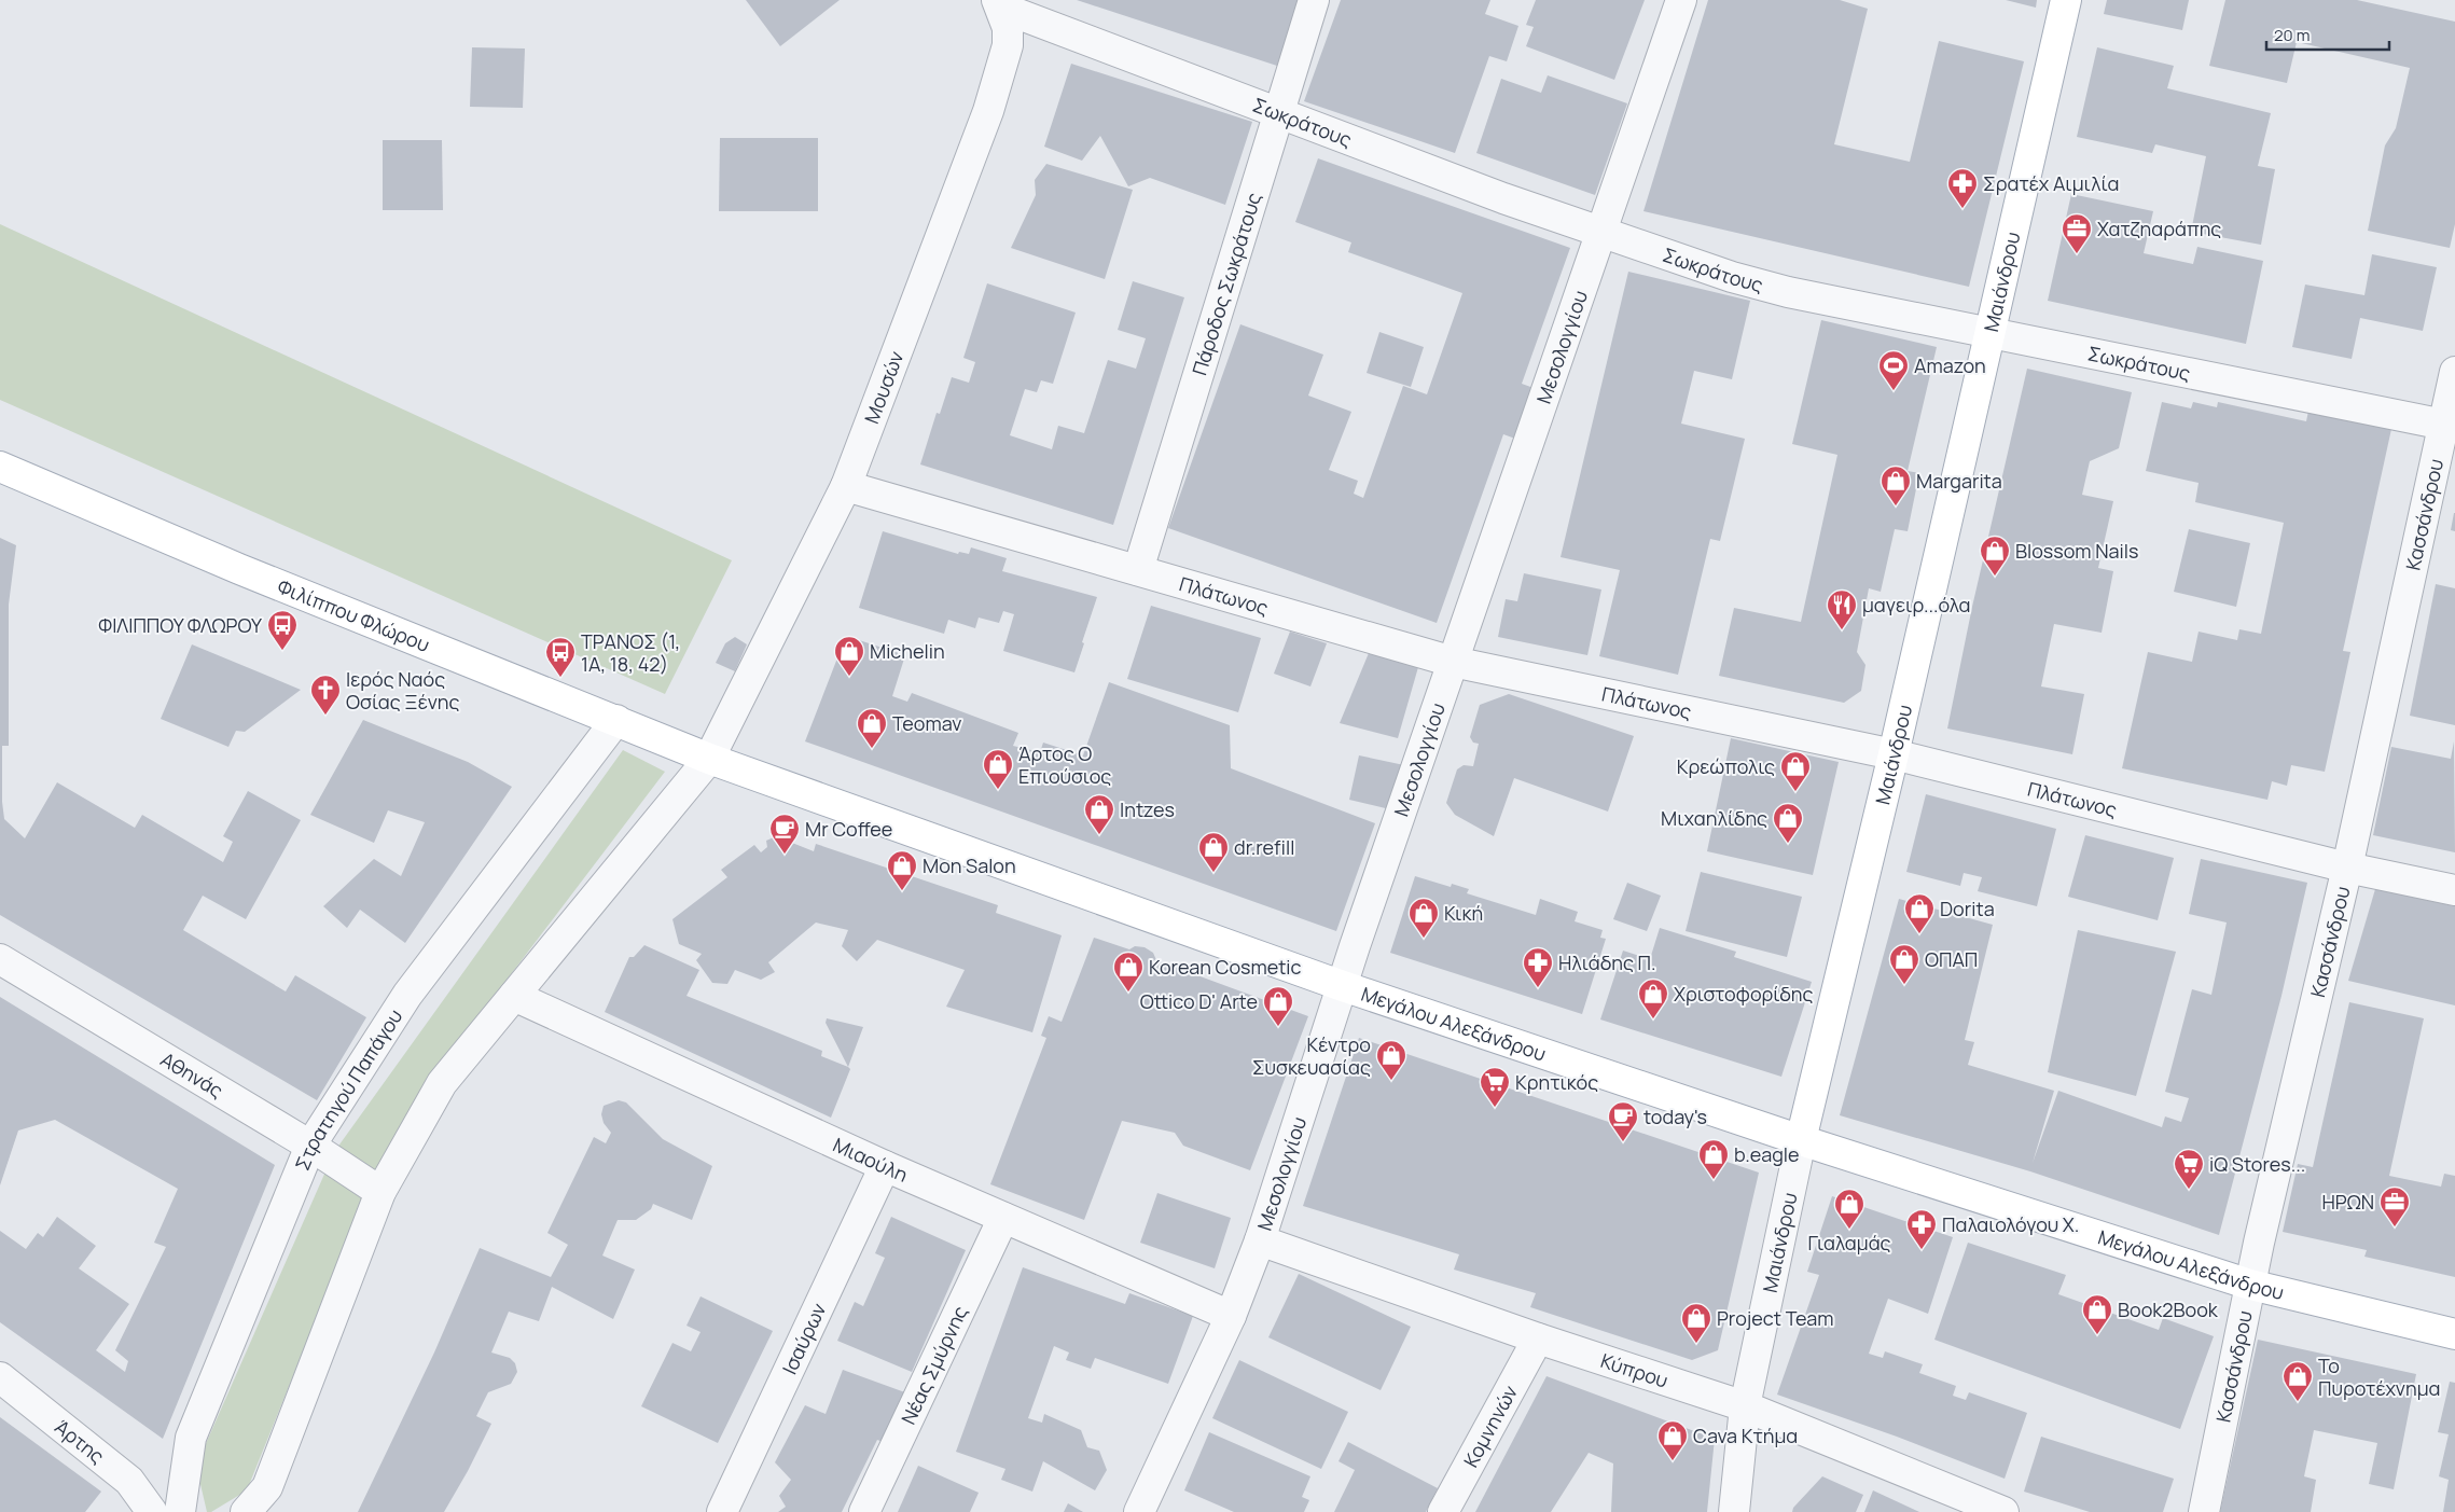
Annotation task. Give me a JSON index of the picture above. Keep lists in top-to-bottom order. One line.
{"streets":{"main road":["Μαιάνδρου","Φιλίππου Φλώρου","Μεγάλου Αλεξάνδρου"],"street":["Σωκράτους","Πάροδος Σωκράτους","Μεσολογγίου","Μουσών","Κασσάνδρου","Πλάτωνος","Αθηνάς","Στρατηγού Παπάγου","Μιαούλη","Ισαύρων","Νέας Σμύρνης","Κύπρου","Κομνηνών","Άρτης"]},"crossings":[["Σωκράτους","Μαιάνδρου"],["Σωκράτους","Πάροδος Σωκράτους"],["Σωκράτους","Μεσολογγίου"],["Σωκράτους","Μουσών"],["Σωκράτους","Κασσάνδρου"],["Μαιάνδρου","Πλάτωνος"],["Μαιάνδρου","Μεγάλου Αλεξάνδρου"],["Μαιάνδρου","Κύπρου"],["Πάροδος Σωκράτους","Πλάτωνος"],["Μεσολογγίου","Πλάτωνος"],["Μεσολογγίου","Μεγάλου Αλεξάνδρου"],["Μεσολογγίου","Μιαούλη"],["Μεσολογγίου","Κύπρου"],["Μουσών","Πλάτωνος"],["Μουσών","Φιλίππου Φλώρου"],["Μουσών","Μεγάλου Αλεξάνδρου"],["Κασσάνδρου","Πλάτωνος"],["Κασσάνδρου","Μεγάλου Αλεξάνδρου"],["Φιλίππου Φλώρου","Μεγάλου Αλεξάνδρου"],["Φιλίππου Φλώρου","Στρατηγού Παπάγου"],["Αθηνάς","Στρατηγού Παπάγου"],["Μιαούλη","Ισαύρων"],["Μιαούλη","Νέας Σμύρνης"],["Κύπρου","Κομνηνών"]],"places":{"pharmacy":["Σρατέχ Αιμιλία","Ηλιάδης Π.","Παλαιολόγου Χ."],"office":["Χατζηαράπης","ΗΡΩΝ"],"sports":["Amazon"],"shop":["Margarita","Blossom Nails","Michelin","Teomav","Άρτος Ο Επιούσιος","Κρεώπολις","Intzes","Μιχαηλίδης","dr.refill","Mon Salon","Dorita","Κική","ΟΠΑΠ","Korean Cosmetic","Χριστοφορίδης","Ottico D' Arte","Κέντρο Συσκευασίας","b.eagle","Γιαλαμάς","Book2Book","Project Team","Το Πυροτέχνημα","Cava Κτήμα"],"restaurant":["μαγειρ...όλα"],"bus stop":["ΦΙΛΙΠΠΟΥ ΦΛΩΡΟΥ","ΤΡΑΝΟΣ (1, 1Α, 18, 42)"],"church":["Ιερός Ναός Οσίας Ξένης"],"cafe":["Mr Coffee","today's"],"supermarket":["Κρητικός","iQ Stores..."]},"scale_bar":"20 m"}
